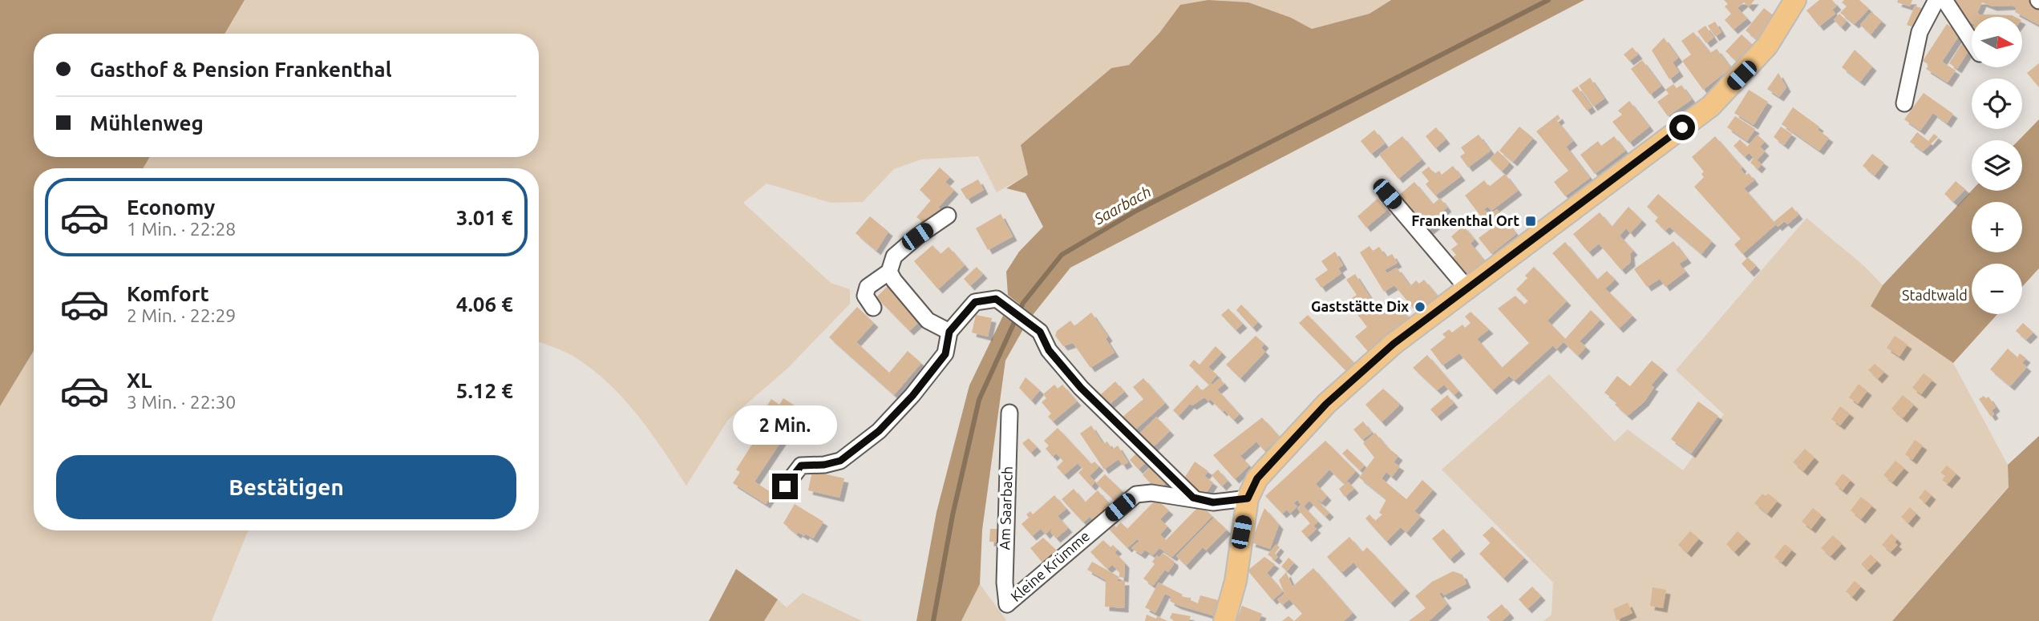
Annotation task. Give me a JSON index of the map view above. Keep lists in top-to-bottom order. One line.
{"streets":{"street":["Am Saarbach","Kleine Krümme"]},"crossings":[["Am Saarbach","Kleine Krümme"]],"water":["Saarbach"],"parks":["Stadtwald"],"places":{"transit":["Frankenthal Ort"],"other":["Gaststätte Dix"]},"north":"right","page":{"map_buttons":["+","−"],"banner":["Gasthof & Pension Frankenthal","Mühlenweg"],"list":[{"name":"Economy","note":"1 Min. · 22:28","value":"3.01 €"},{"name":"Komfort","note":"2 Min. · 22:29","value":"4.06 €"},{"name":"XL","note":"3 Min. · 22:30","value":"5.12 €"}],"bubble":"2 Min.","buttons":"Bestätigen"}}
